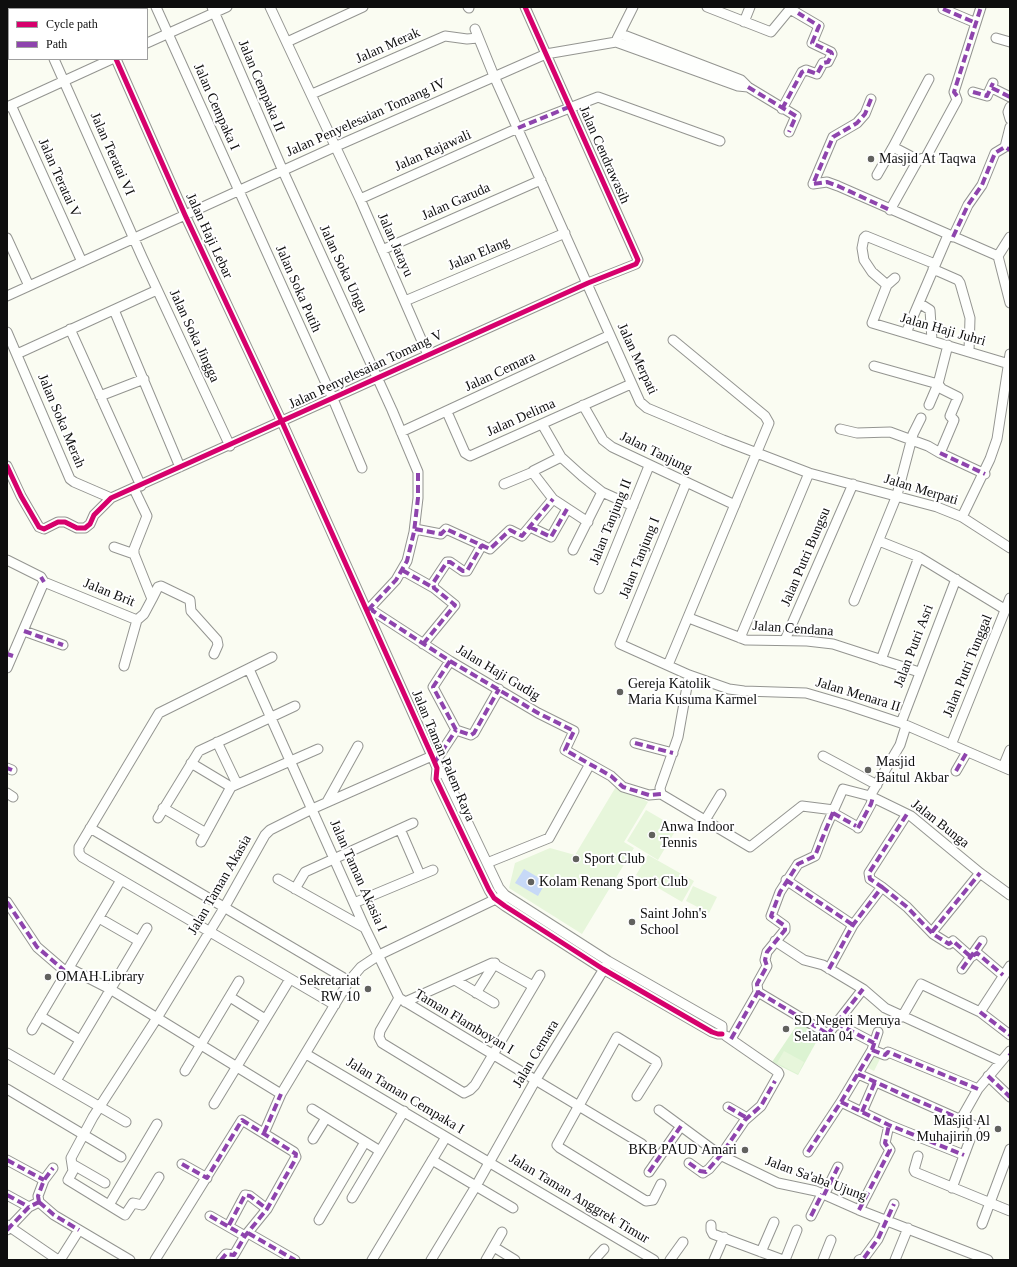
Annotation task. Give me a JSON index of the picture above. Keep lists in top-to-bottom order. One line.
{"streets":{"street":["Jalan Merak","Jalan Cempaka II","Jalan Cempaka I","Jalan Penyelesaian Tomang IV","Jalan Rajawali","Jalan Teratai VI","Jalan Cendrawasih","Jalan Teratai V","Jalan Garuda","Jalan Haji Lebar","Jalan Jatayu","Jalan Elang","Jalan Soka Ungu","Jalan Soka Putih","Jalan Haji Juhri","Jalan Soka Jingga","Jalan Merpati","Jalan Penyelesaian Tomang V","Jalan Cemara","Jalan Delima","Jalan Soka Merah","Jalan Tanjung","Jalan Tanjung II","Jalan Putri Bungsu","Jalan Tanjung I","Jalan Brit","Jalan Cendana","Jalan Putri Asri","Jalan Putri Tunggal","Jalan Haji Gudig","Jalan Menara II","Jalan Taman Palem Raya","Jalan Bunga","Jalan Taman Akasia I","Jalan Taman Akasia","Taman Flamboyan I","Jalan Taman Cempaka I","Jalan Sa'aba Ujung","Jalan Taman Anggrek Timur"]},"crossings":[["Jalan Merak","Jalan Jatayu"],["Jalan Merak","Jalan Merpati"],["Jalan Cempaka II","Jalan Penyelesaian Tomang IV"],["Jalan Cempaka II","Jalan Soka Ungu"],["Jalan Cempaka I","Jalan Penyelesaian Tomang IV"],["Jalan Cempaka I","Jalan Soka Putih"],["Jalan Penyelesaian Tomang IV","Jalan Teratai VI"],["Jalan Penyelesaian Tomang IV","Jalan Cendrawasih"],["Jalan Penyelesaian Tomang IV","Jalan Teratai V"],["Jalan Penyelesaian Tomang IV","Jalan Haji Lebar"],["Jalan Penyelesaian Tomang IV","Jalan Jatayu"],["Jalan Penyelesaian Tomang IV","Jalan Soka Ungu"],["Jalan Penyelesaian Tomang IV","Jalan Soka Putih"],["Jalan Penyelesaian Tomang IV","Jalan Soka Jingga"],["Jalan Penyelesaian Tomang IV","Jalan Merpati"],["Jalan Rajawali","Jalan Cendrawasih"],["Jalan Rajawali","Jalan Jatayu"],["Jalan Rajawali","Jalan Merpati"],["Jalan Teratai VI","Jalan Soka Jingga"],["Jalan Cendrawasih","Jalan Merpati"],["Jalan Cendrawasih","Jalan Penyelesaian Tomang V"],["Jalan Garuda","Jalan Jatayu"],["Jalan Garuda","Jalan Merpati"],["Jalan Haji Lebar","Jalan Penyelesaian Tomang V"],["Jalan Haji Lebar","Jalan Taman Palem Raya"],["Jalan Jatayu","Jalan Elang"],["Jalan Jatayu","Jalan Penyelesaian Tomang V"],["Jalan Elang","Jalan Merpati"],["Jalan Soka Ungu","Jalan Penyelesaian Tomang V"],["Jalan Soka Ungu","Jalan Cemara"],["Jalan Soka Putih","Jalan Penyelesaian Tomang V"],["Jalan Haji Juhri","Jalan Merpati"],["Jalan Soka Jingga","Jalan Penyelesaian Tomang V"],["Jalan Merpati","Jalan Penyelesaian Tomang V"],["Jalan Merpati","Jalan Cemara"],["Jalan Merpati","Jalan Delima"],["Jalan Merpati","Jalan Putri Bungsu"],["Jalan Penyelesaian Tomang V","Jalan Soka Merah"],["Jalan Penyelesaian Tomang V","Jalan Taman Palem Raya"],["Jalan Cemara","Jalan Delima"],["Jalan Cemara","Jalan Taman Palem Raya"],["Jalan Cemara","Taman Flamboyan I"],["Jalan Cemara","Jalan Taman Cempaka I"],["Jalan Cemara","Jalan Taman Anggrek Timur"],["Jalan Delima","Jalan Tanjung"],["Jalan Tanjung","Jalan Tanjung II"],["Jalan Tanjung","Jalan Tanjung I"],["Jalan Putri Bungsu","Jalan Cendana"],["Jalan Tanjung I","Jalan Menara II"],["Jalan Cendana","Jalan Putri Asri"],["Jalan Putri Asri","Jalan Menara II"],["Jalan Putri Asri","Jalan Bunga"],["Jalan Putri Tunggal","Jalan Menara II"],["Jalan Haji Gudig","Jalan Taman Palem Raya"],["Jalan Taman Palem Raya","Jalan Taman Akasia"],["Jalan Taman Akasia I","Jalan Taman Akasia"],["Jalan Taman Akasia I","Taman Flamboyan I"],["Jalan Taman Cempaka I","Jalan Taman Anggrek Timur"]],"places":["Masjid At Taqwa","Gereja Katolik Maria Kusuma Karmel","Masjid Baitul Akbar","Anwa Indoor Tennis","Sport Club","Kolam Renang Sport Club","Saint John's School","OMAH Library","Sekretariat RW 10","SD Negeri Meruya Selatan 04","Masjid Al Muhajirin 09","BKB PAUD Amari"],"legend":["Cycle path","Path"]}
